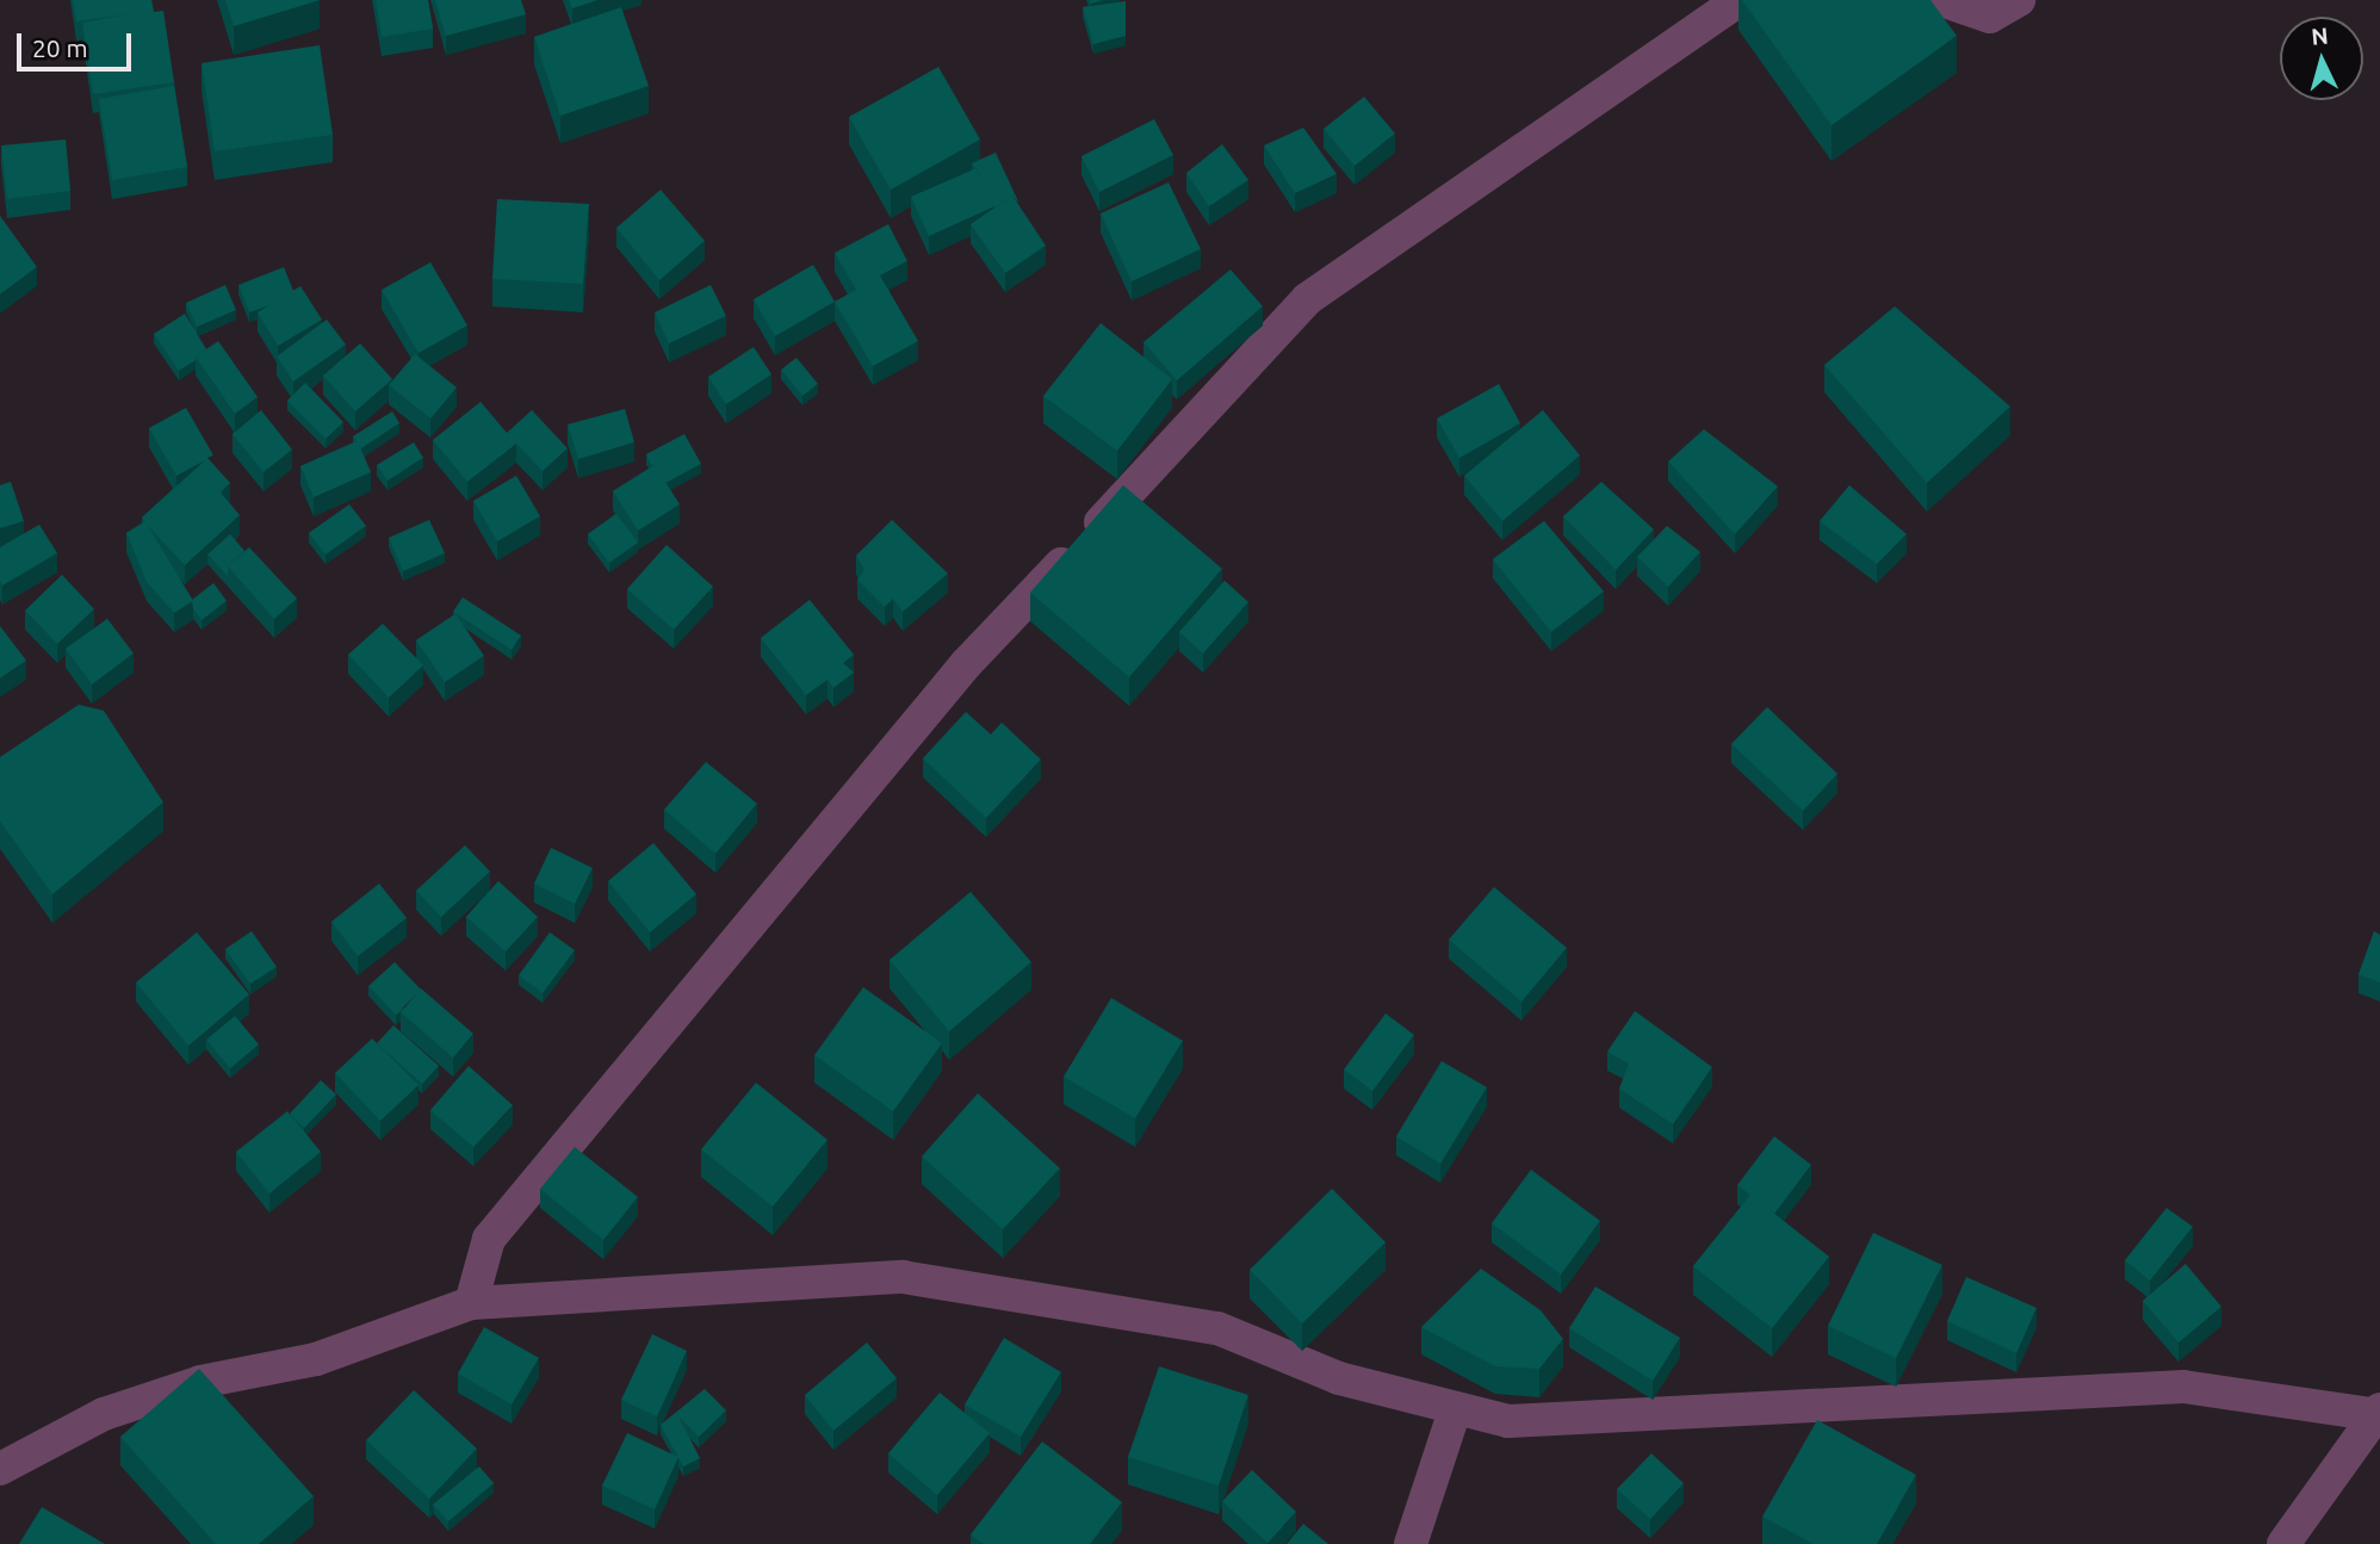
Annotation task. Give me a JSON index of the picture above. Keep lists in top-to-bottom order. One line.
{"scale_bar":"20 m","north":"top"}
